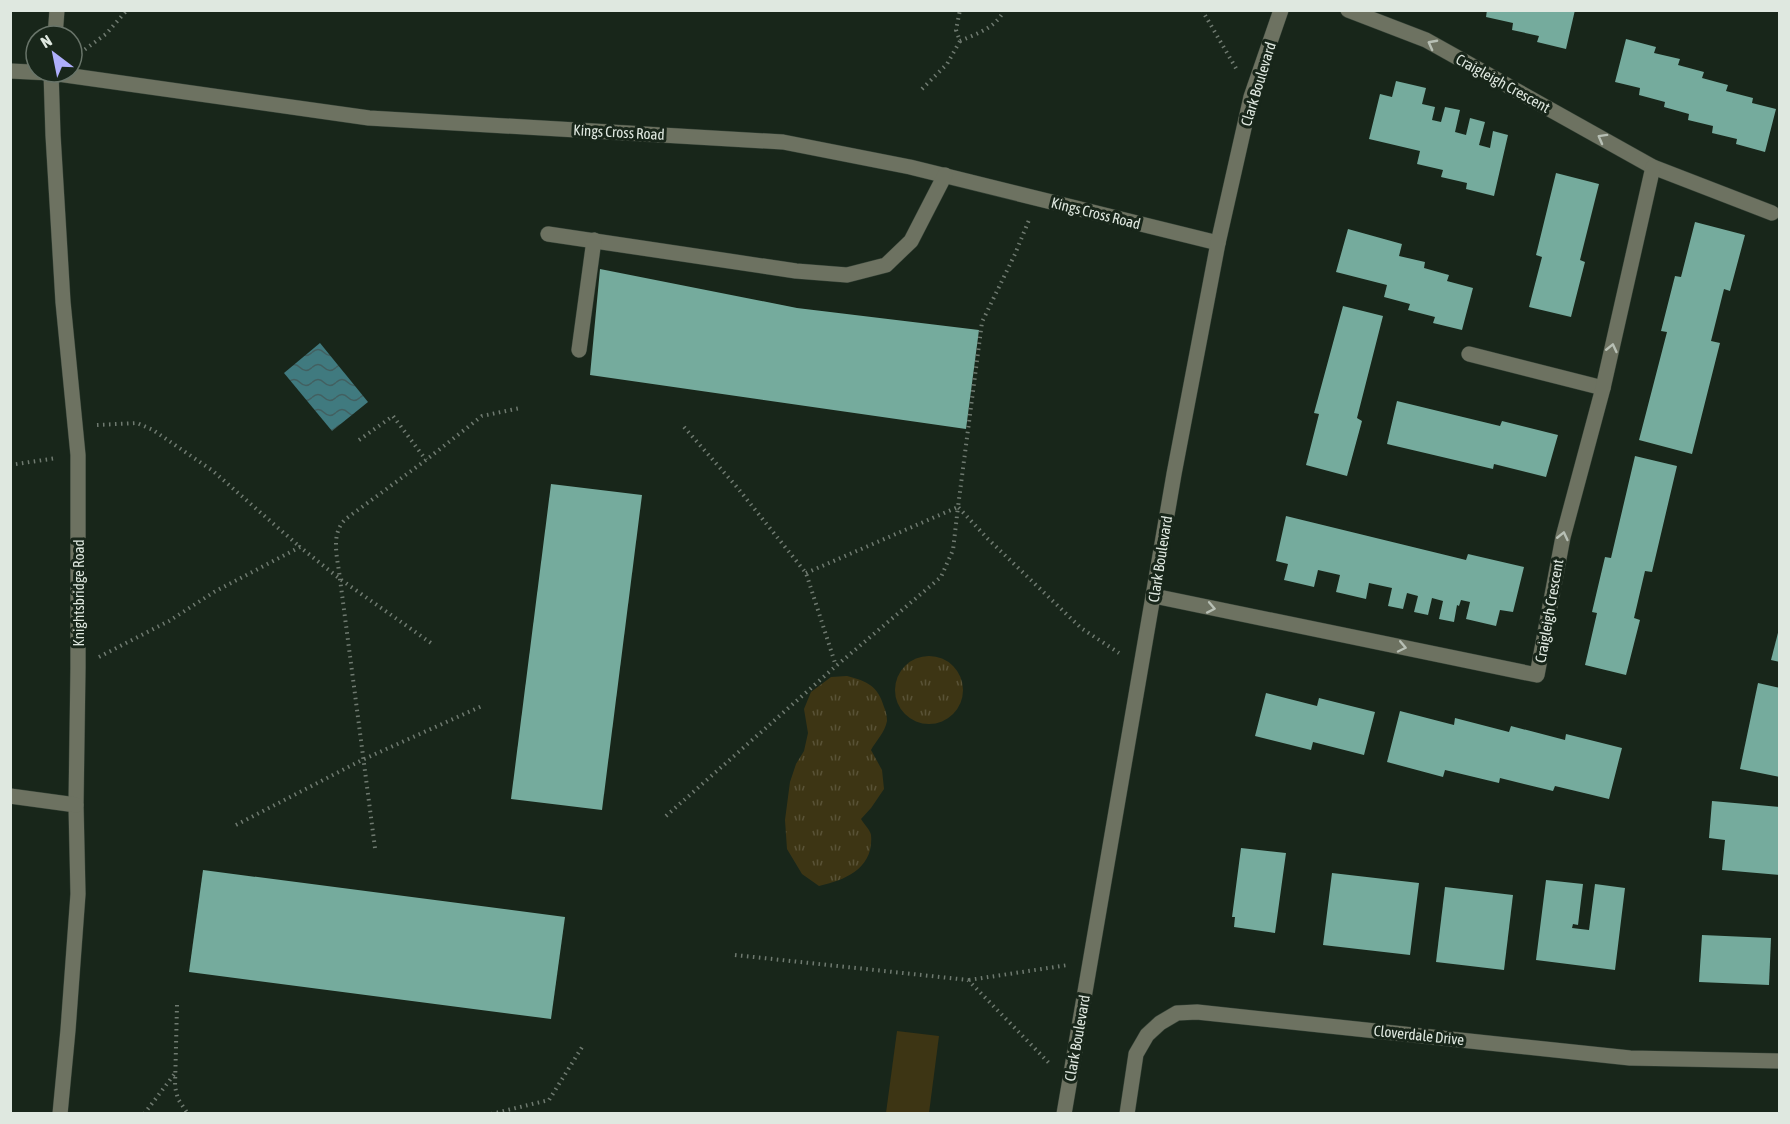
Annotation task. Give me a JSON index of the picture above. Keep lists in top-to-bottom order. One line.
{"streets":{"street":["Craigleigh Crescent","Clark Boulevard","Kings Cross Road","Knightsbridge Road","Cloverdale Drive"]},"crossings":[["Craigleigh Crescent","Clark Boulevard"],["Clark Boulevard","Kings Cross Road"]],"north":"top left"}
